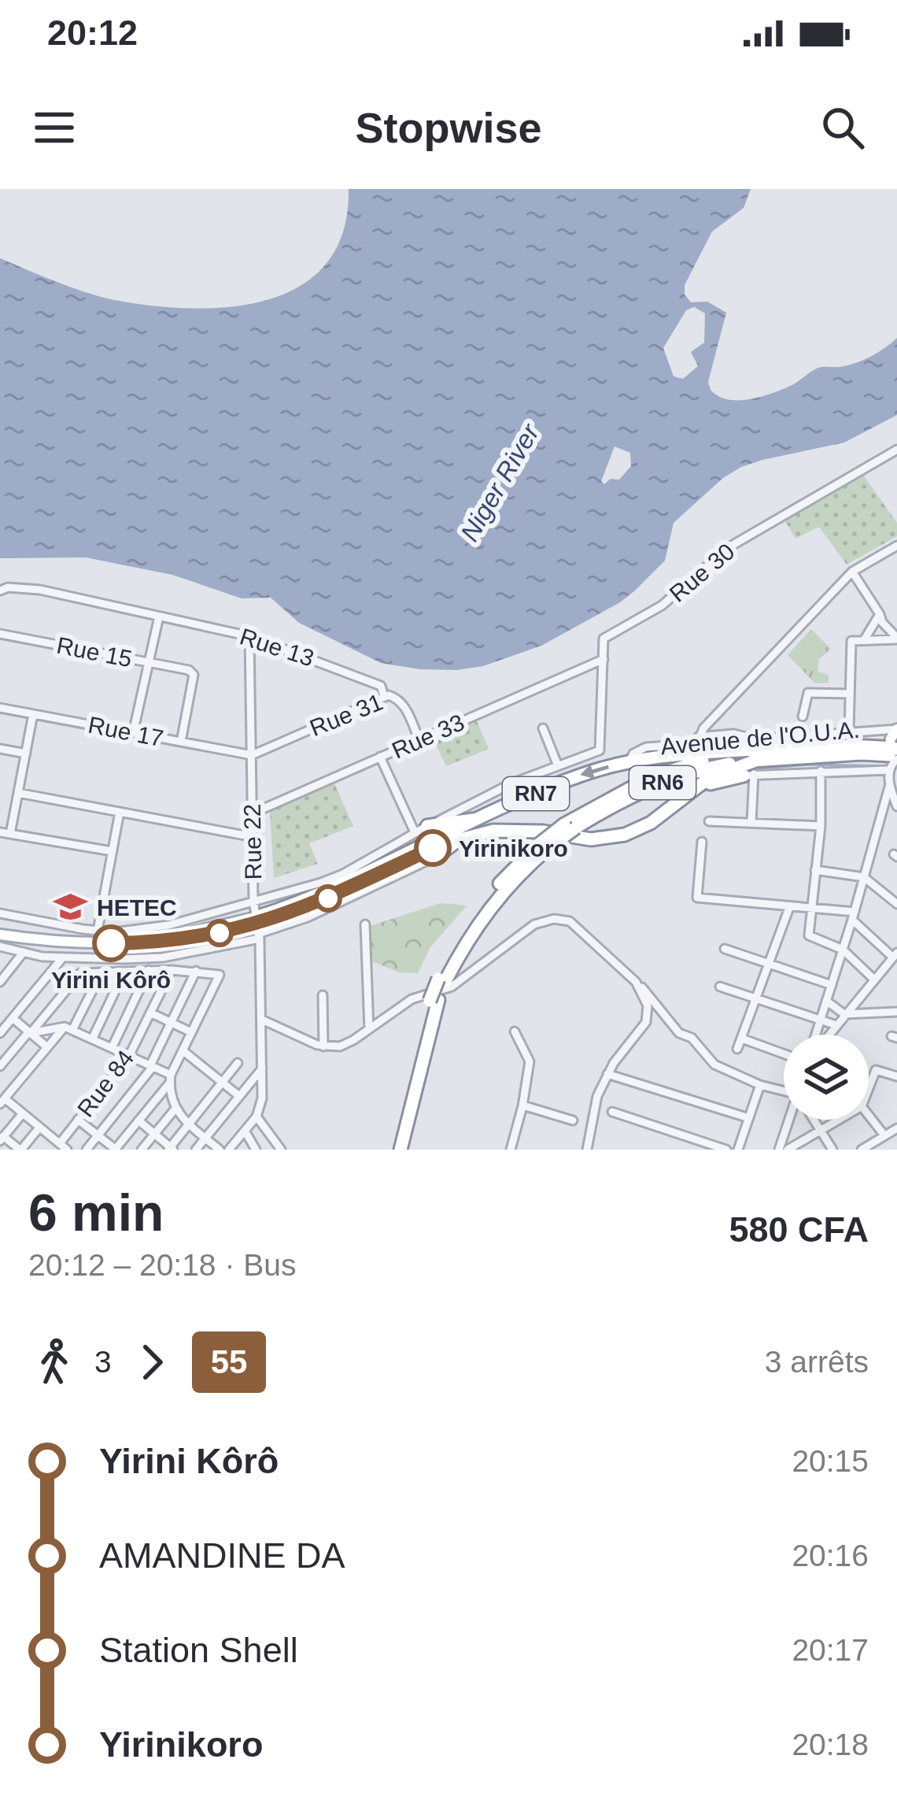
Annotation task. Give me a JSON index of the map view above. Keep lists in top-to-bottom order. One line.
{"streets":{"highway":["Avenue de l'O.U.A.","RN6","RN7"],"street":["Rue 30","Rue 13","Rue 15","Rue 31","Rue 17","Rue 33","Rue 22","Rue 84"]},"crossings":[["Rue 30","Rue 33"],["Rue 13","Rue 31"],["Rue 13","Rue 22"],["Rue 15","Rue 17"],["Rue 31","Rue 17"],["Rue 31","Rue 33"],["Rue 31","Rue 22"],["Rue 17","Rue 22"],["Rue 33","Rue 22"],["Avenue de l'O.U.A.","RN6"],["Avenue de l'O.U.A.","RN7"],["RN6","RN7"],["RN7","Rue 22"]],"water":["Niger River"],"places":{"other":["Yirinikoro","Yirini Kôrô"],"school or university":["HETEC"]},"lines":["bus line 55"],"page":{"status":"20:12","header":"Stopwise","heading":["6 min","20:12 – 20:18 · Bus","580 CFA"],"legs":["3","55","3 arrêts"],"list":[{"name":"Yirini Kôrô","value":"20:15"},{"name":"AMANDINE DA","value":"20:16"},{"name":"Station Shell","value":"20:17"},{"name":"Yirinikoro","value":"20:18"}]}}
